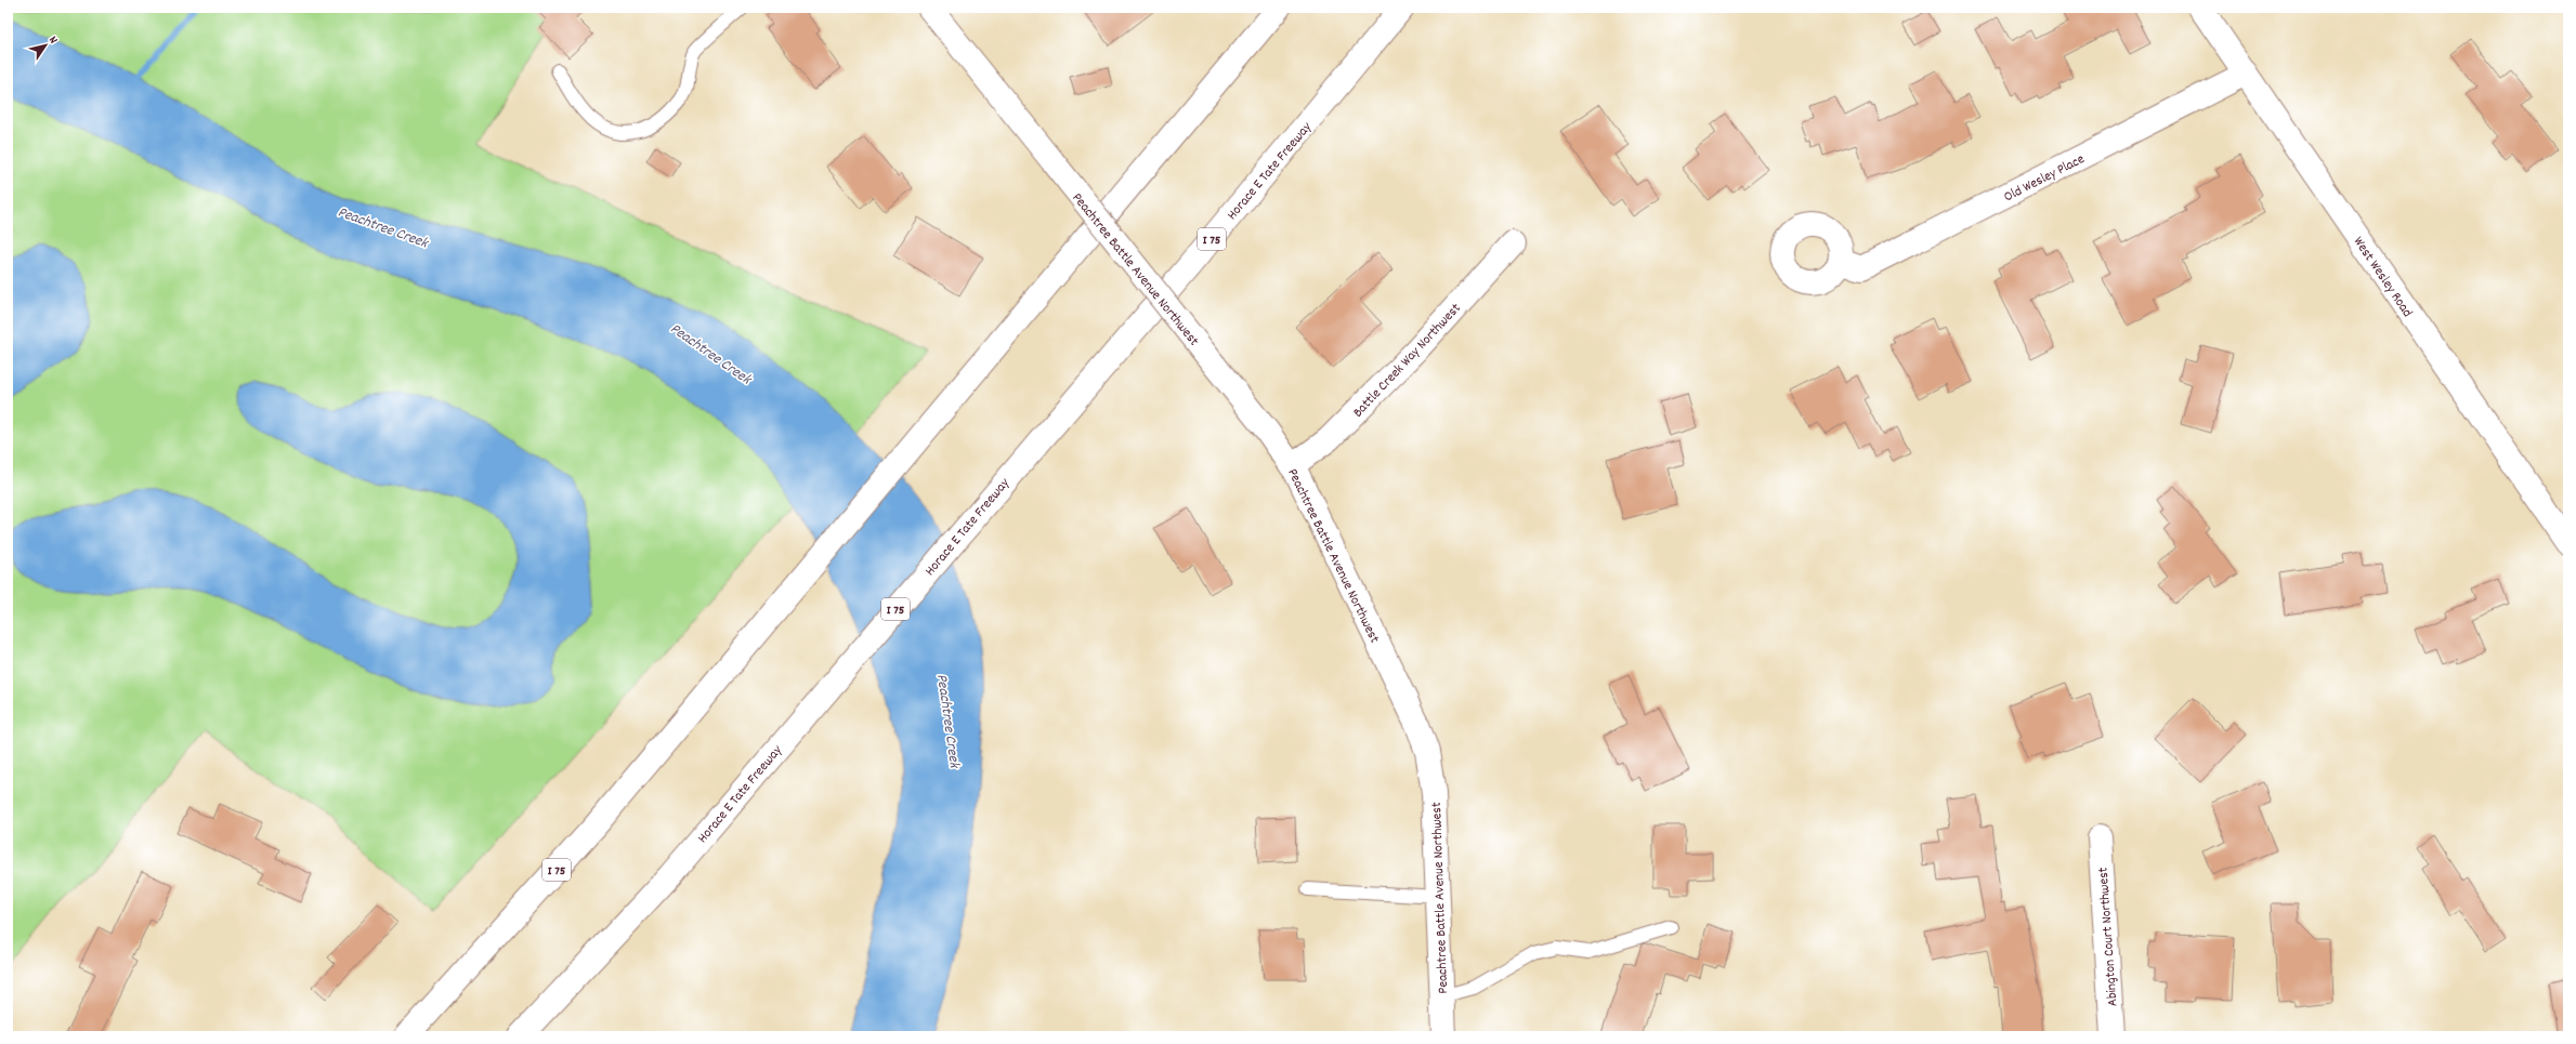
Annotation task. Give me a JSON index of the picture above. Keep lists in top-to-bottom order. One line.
{"streets":{"main road":["Horace E Tate Freeway","Old Wesley Place","I 75","Peachtree Battle Avenue Northwest","West Wesley Road","Battle Creek Way Northwest","Abington Court Northwest"]},"crossings":[["Old Wesley Place","West Wesley Road"],["Peachtree Battle Avenue Northwest","Battle Creek Way Northwest"]],"water":["Peachtree Creek"],"north":"top right"}
